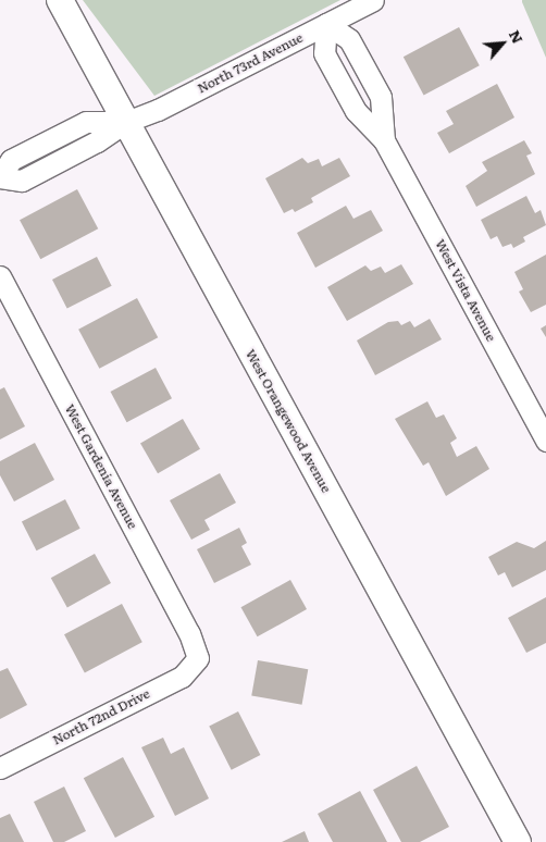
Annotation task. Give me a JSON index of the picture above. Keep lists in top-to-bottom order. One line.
{"streets":{"street":["North 73rd Avenue","West Vista Avenue","West Orangewood Avenue","West Gardenia Avenue","North 72nd Drive"]},"crossings":[["North 73rd Avenue","West Vista Avenue"],["North 73rd Avenue","West Orangewood Avenue"],["West Gardenia Avenue","North 72nd Drive"]],"north":"top right"}
